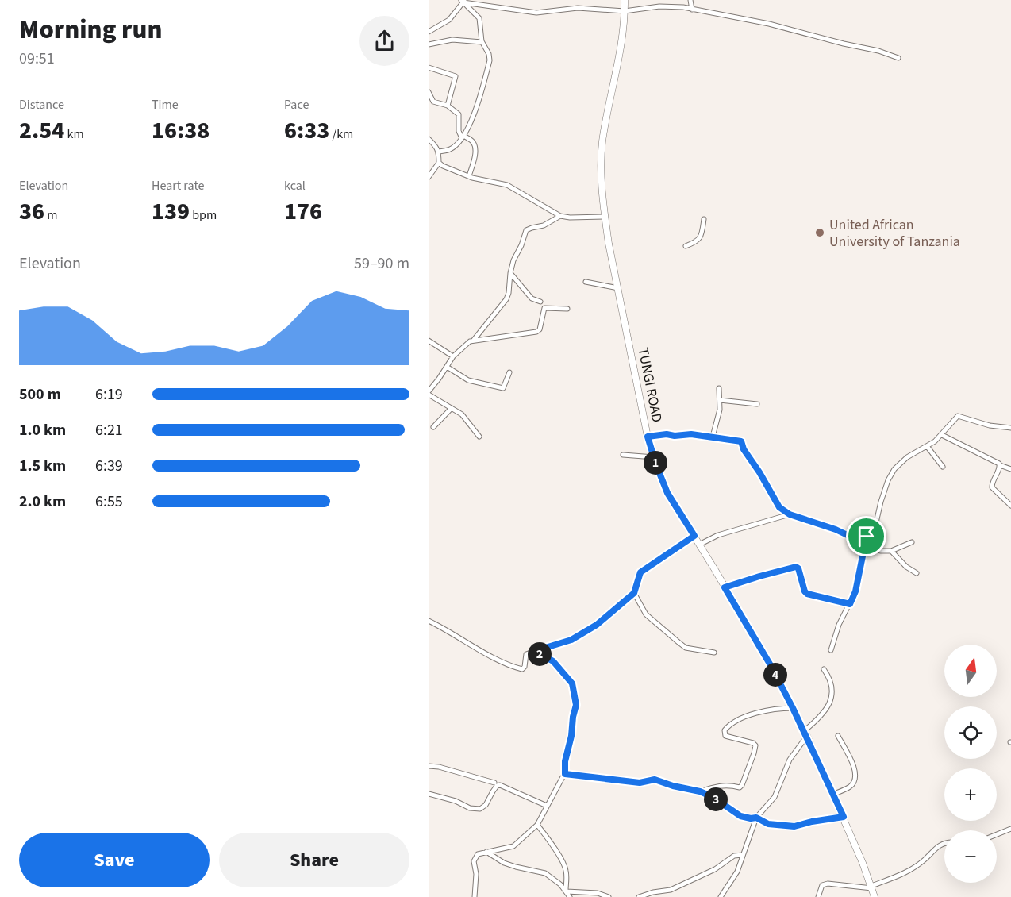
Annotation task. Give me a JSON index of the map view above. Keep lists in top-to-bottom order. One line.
{"streets":{"main road":["TUNGI ROAD"]},"places":["United African University of Tanzania"],"north":"top","page":{"heading":["Morning run","09:51"],"stats":[["Distance","2.54 km"],["Time","16:38"],["Pace","6:33 /km"],["Elevation","36 m"],["Heart rate","139 bpm"],["kcal","176"]],"chart":["Elevation","59–90 m"],"list":[{"name":"500 m","note":"6:19"},{"name":"1.0 km","note":"6:21"},{"name":"1.5 km","note":"6:39"},{"name":"2.0 km","note":"6:55"}],"pins":["1","2","4","3"],"map_buttons":["+","−"],"buttons":["Save","Share"]}}
